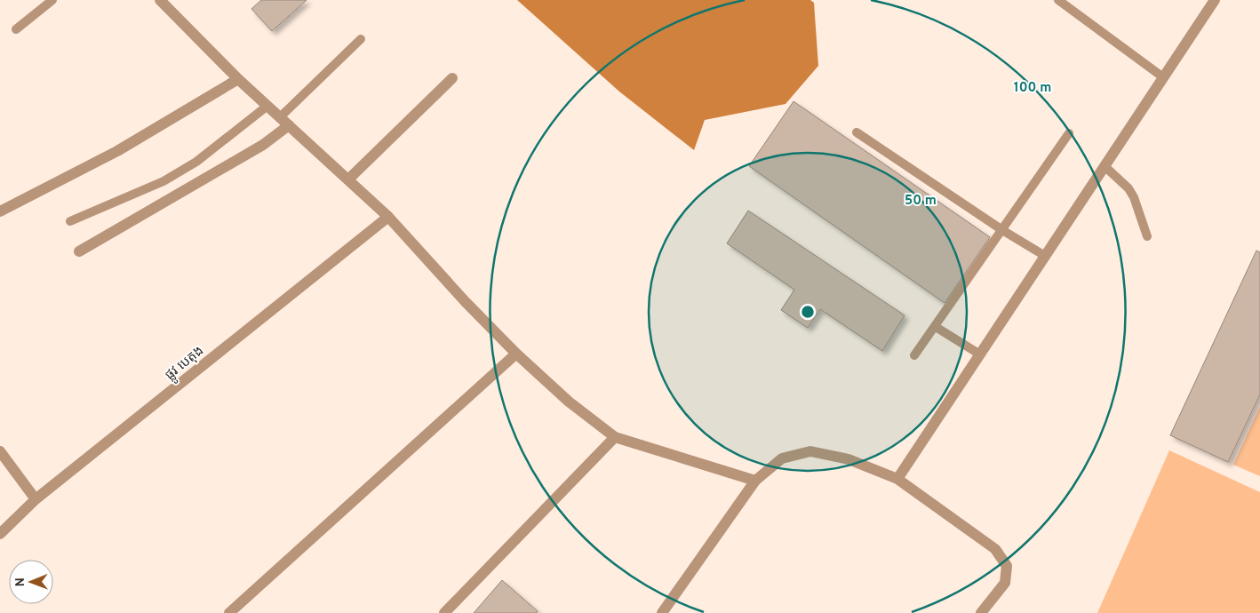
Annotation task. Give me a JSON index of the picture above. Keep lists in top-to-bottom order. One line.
{"streets":{"street":["ផ្លូវ បេតុង"]},"north":"left","rings":["100 m","50 m"]}
